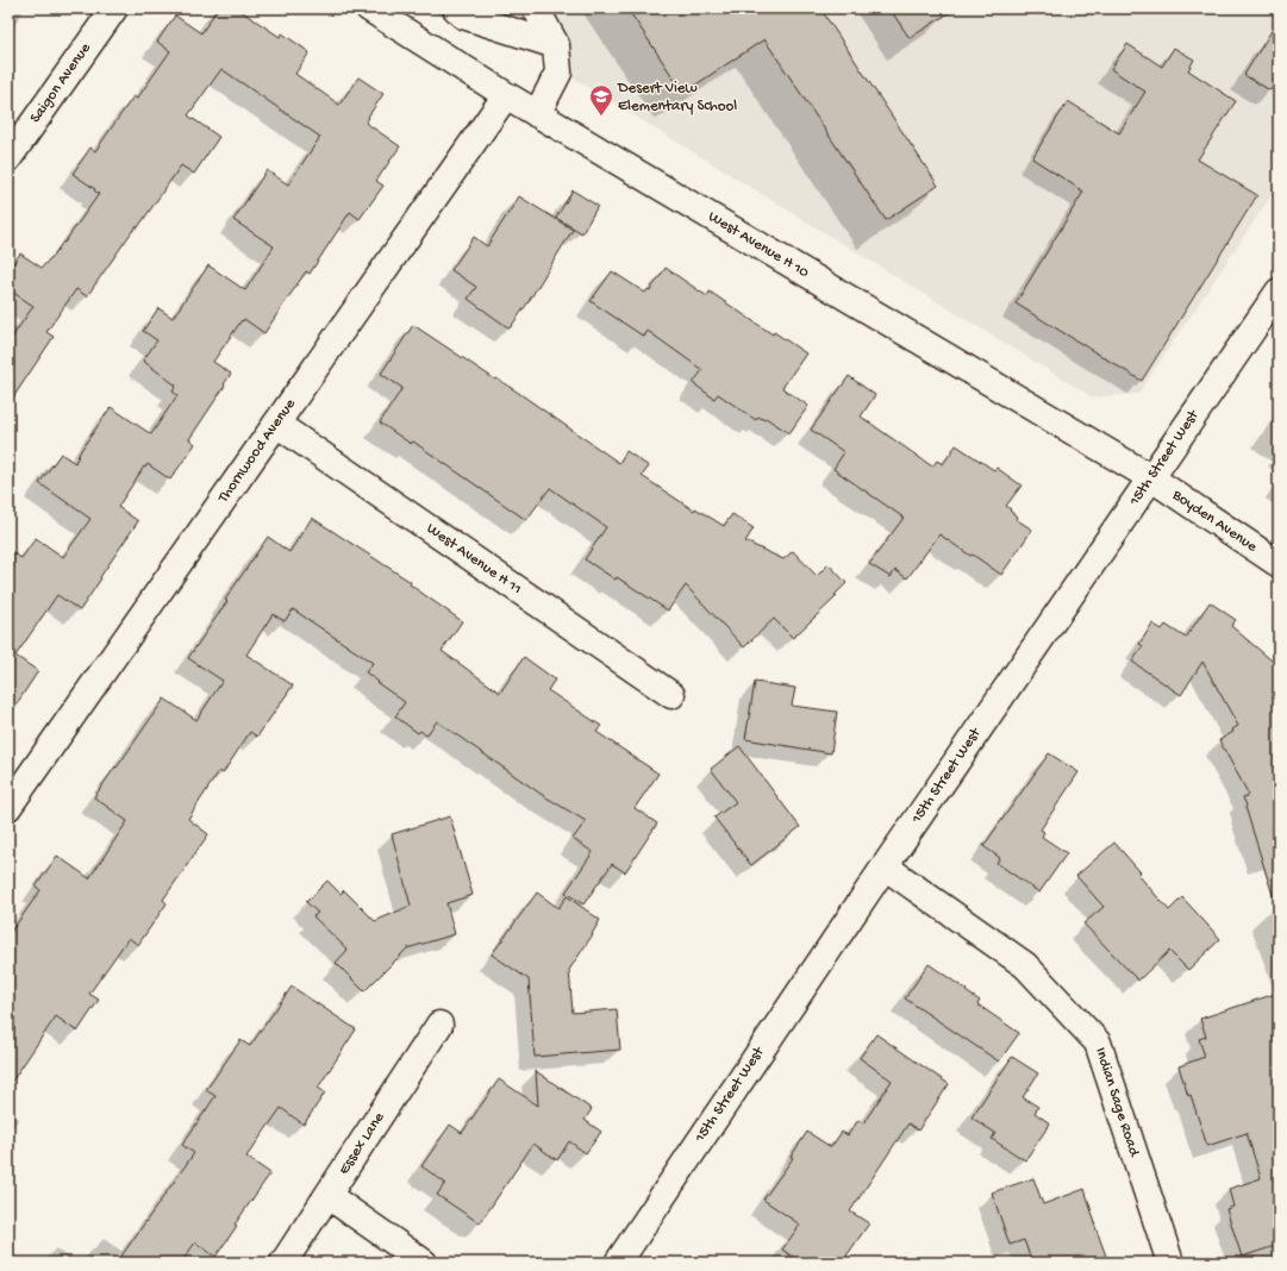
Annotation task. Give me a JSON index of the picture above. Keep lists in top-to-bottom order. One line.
{"streets":{"street":["Saigon Avenue","West Avenue H 10","Thornwood Avenue","15th Street West","Boyden Avenue","West Avenue H 11","Indian Sage Road","Essex Lane"]},"crossings":[["West Avenue H 10","Thornwood Avenue"],["West Avenue H 10","15th Street West"],["West Avenue H 10","Boyden Avenue"],["Thornwood Avenue","West Avenue H 11"],["15th Street West","Boyden Avenue"],["15th Street West","Indian Sage Road"]],"places":{"school or university":["Desert View Elementary School"]}}
